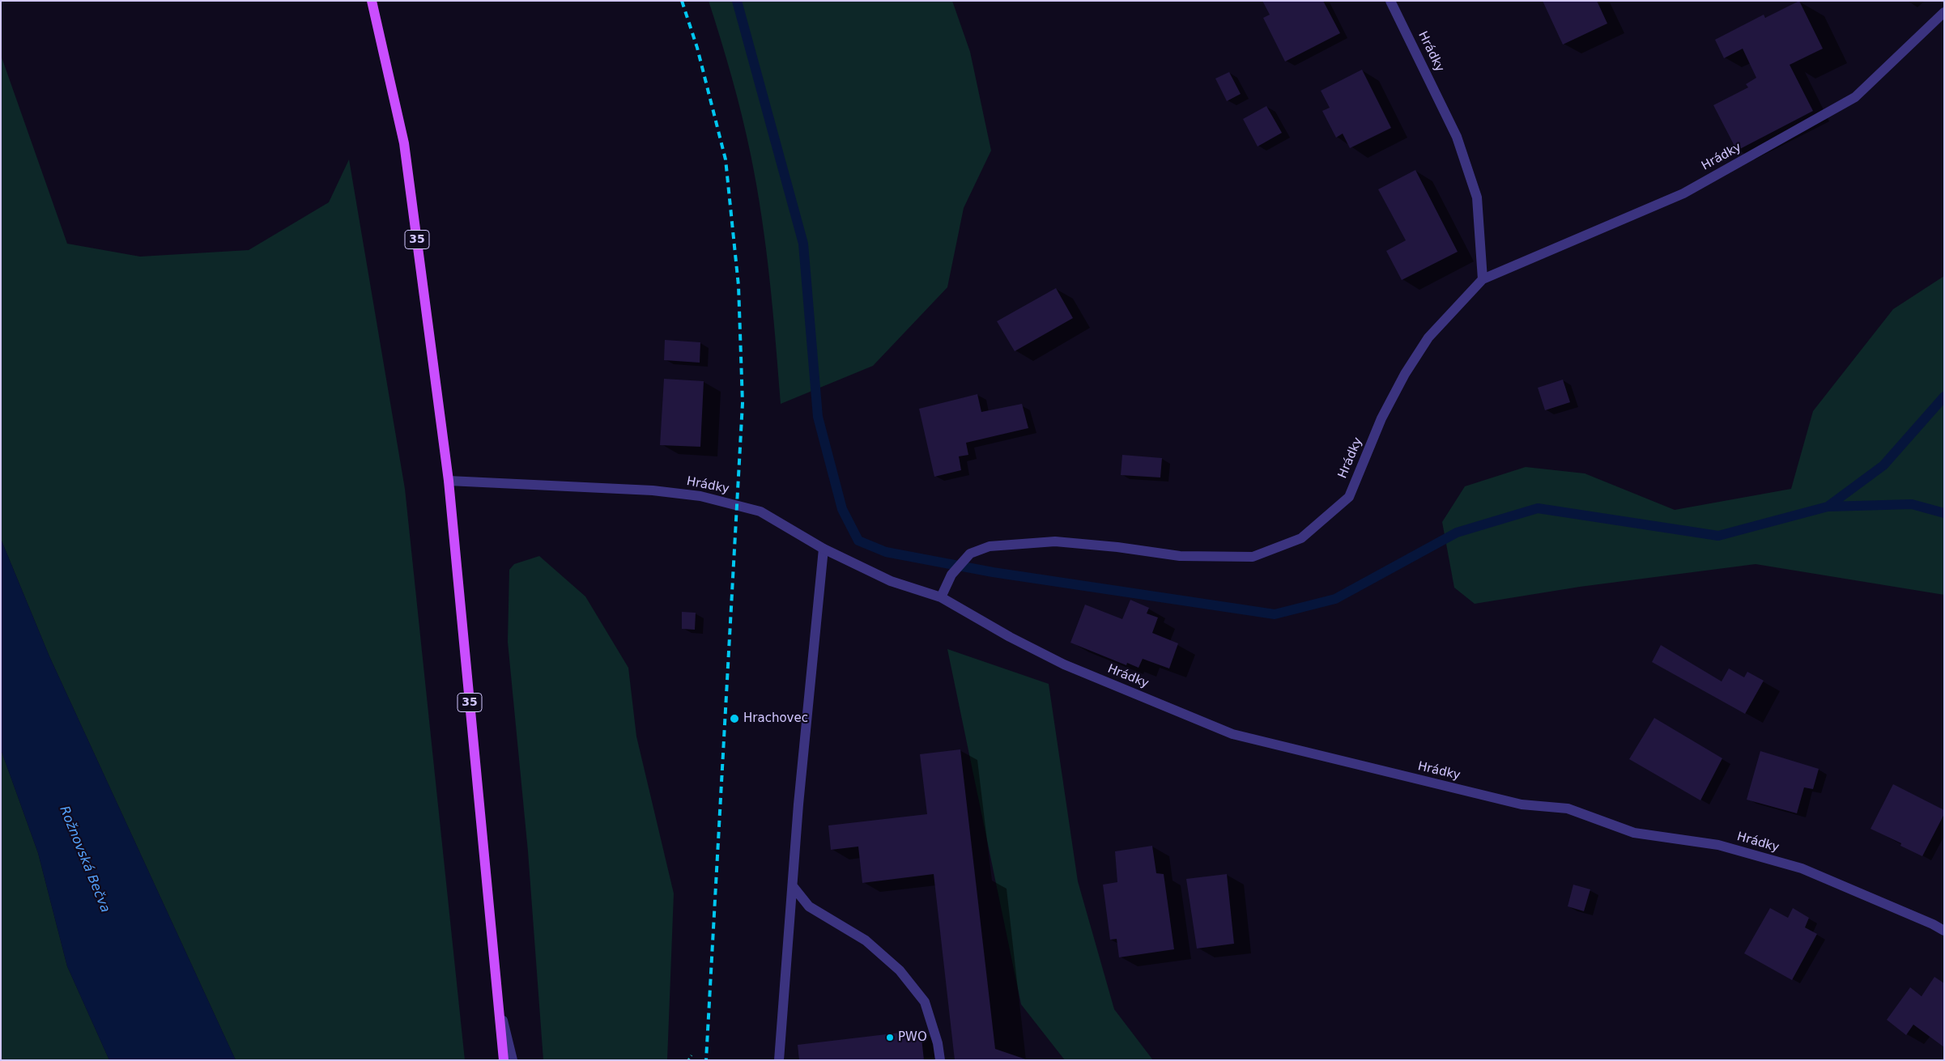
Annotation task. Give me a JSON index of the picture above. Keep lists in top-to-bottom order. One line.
{"streets":{"main road":["35"],"street":["Hrádky"]},"crossings":[["Hrádky","35"]],"water":["Rožnovská Bečva"],"places":["Hrachovec","PWO"]}
